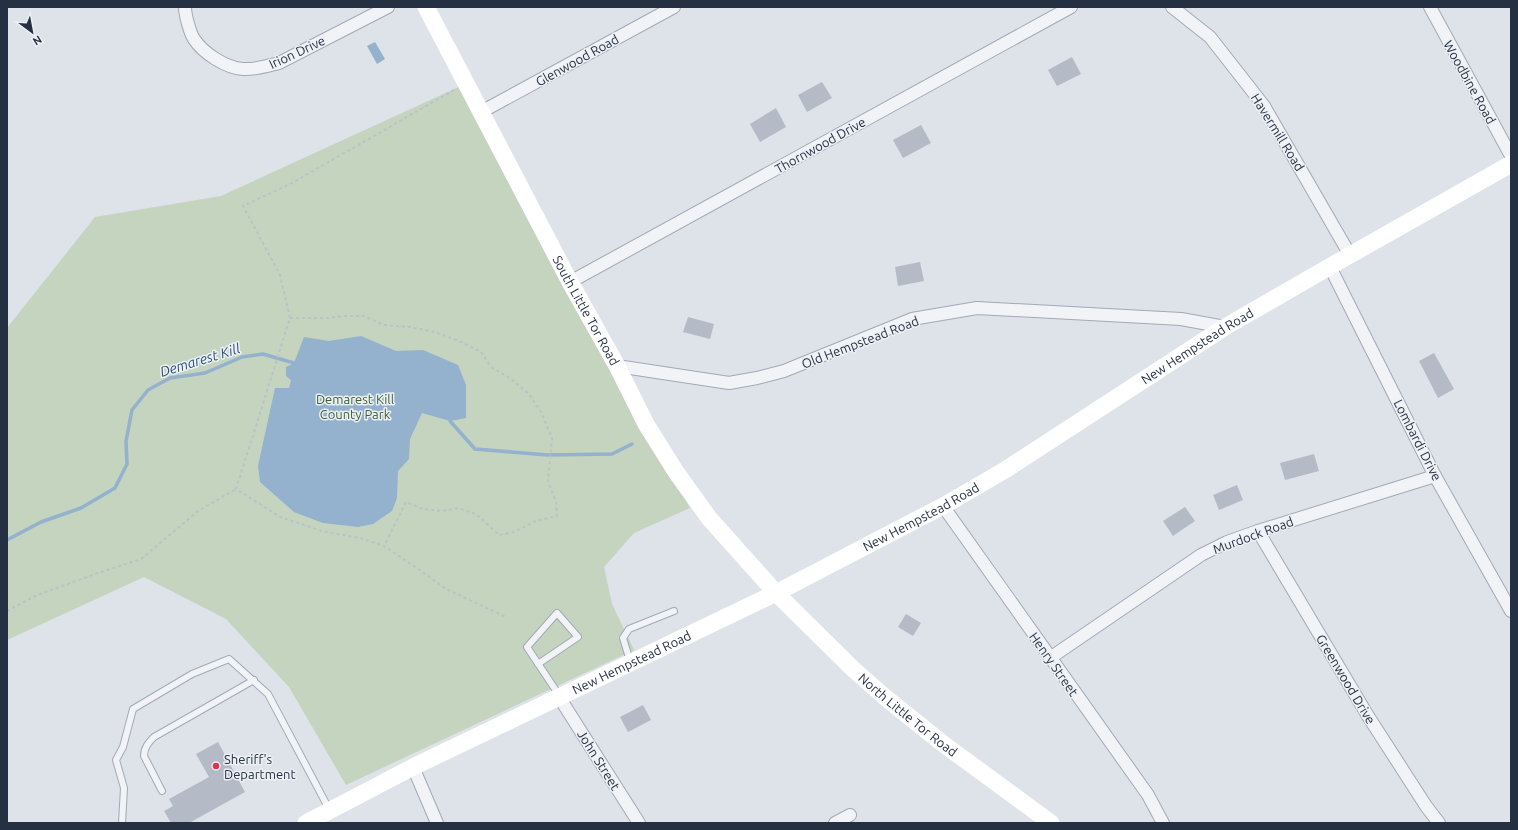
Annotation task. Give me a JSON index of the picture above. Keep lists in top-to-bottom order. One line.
{"streets":{"street":["Irion Drive","Glenwood Road","Woodbine Road","Havermill Road","Thornwood Drive","South Little Tor Road","Old Hempstead Road","New Hempstead Road","Lombardi Drive","Murdock Road","Henry Street","Greenwood Drive","North Little Tor Road","John Street"]},"crossings":[["Glenwood Road","South Little Tor Road"],["Havermill Road","New Hempstead Road"],["Thornwood Drive","South Little Tor Road"],["South Little Tor Road","Old Hempstead Road"],["South Little Tor Road","New Hempstead Road"],["South Little Tor Road","North Little Tor Road"],["Old Hempstead Road","New Hempstead Road"],["New Hempstead Road","Lombardi Drive"],["New Hempstead Road","Henry Street"],["New Hempstead Road","North Little Tor Road"],["New Hempstead Road","John Street"],["Lombardi Drive","Murdock Road"],["Murdock Road","Henry Street"],["Murdock Road","Greenwood Drive"]],"water":["Demarest Kill"],"parks":["Demarest Kill County Park"],"places":["Sheriff's Department"],"north":"bottom right"}
